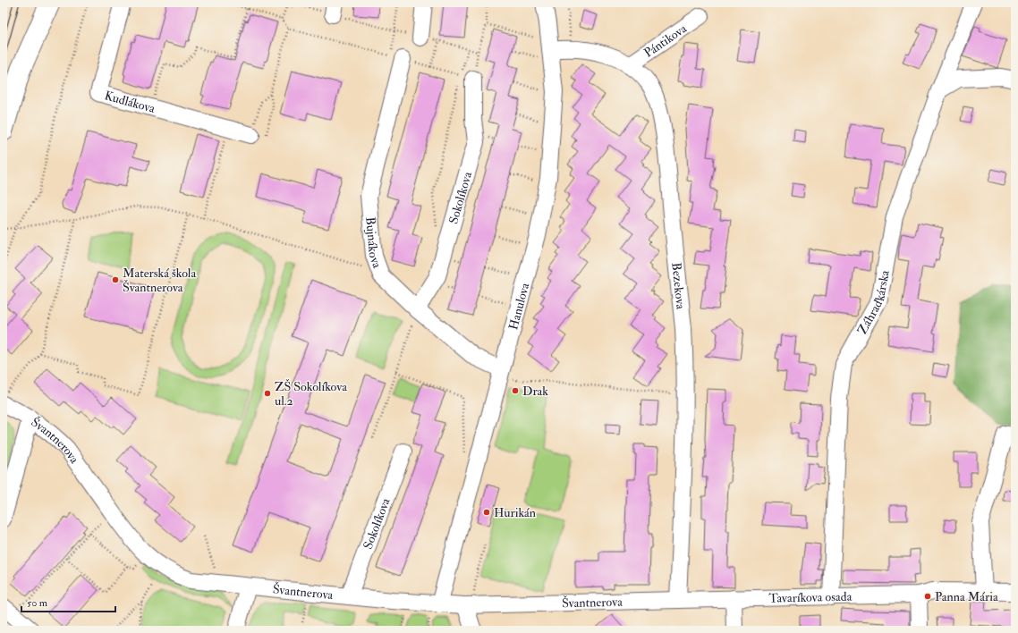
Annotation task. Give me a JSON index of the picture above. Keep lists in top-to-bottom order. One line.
{"streets":{"street":["Pántikova","Kudlákova","Sokolíkova","Bujnákova","Bezekova","Záhradkárska","Hanulova","Švantnerova","Tavaríkova osada"]},"crossings":[["Pántikova","Bezekova"],["Sokolíkova","Bujnákova"],["Sokolíkova","Švantnerova"],["Bujnákova","Hanulova"],["Bezekova","Hanulova"],["Bezekova","Švantnerova"],["Bezekova","Tavaríkova osada"],["Záhradkárska","Tavaríkova osada"],["Hanulova","Švantnerova"],["Švantnerova","Tavaríkova osada"]],"places":["Materská škola Švantnerova","Drak","ZŠ Sokolíkova ul.2","Hurikán","Panna Mária"],"scale_bar":"50 m"}
